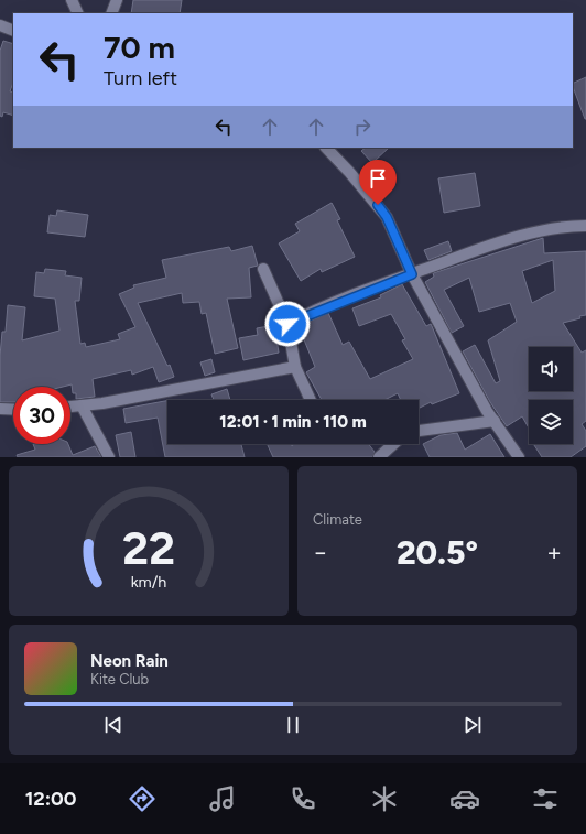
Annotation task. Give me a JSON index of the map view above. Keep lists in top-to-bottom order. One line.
{"page":{"turn":["70 m","Turn left"],"limit":"30","trip":"12:01 · 1 min · 110 m","tile":"Climate","heat":["−","20.5°","+"],"song":["Neon Rain","Kite Club"],"tabs":"12:00","gauge":["22","km/h"]}}
